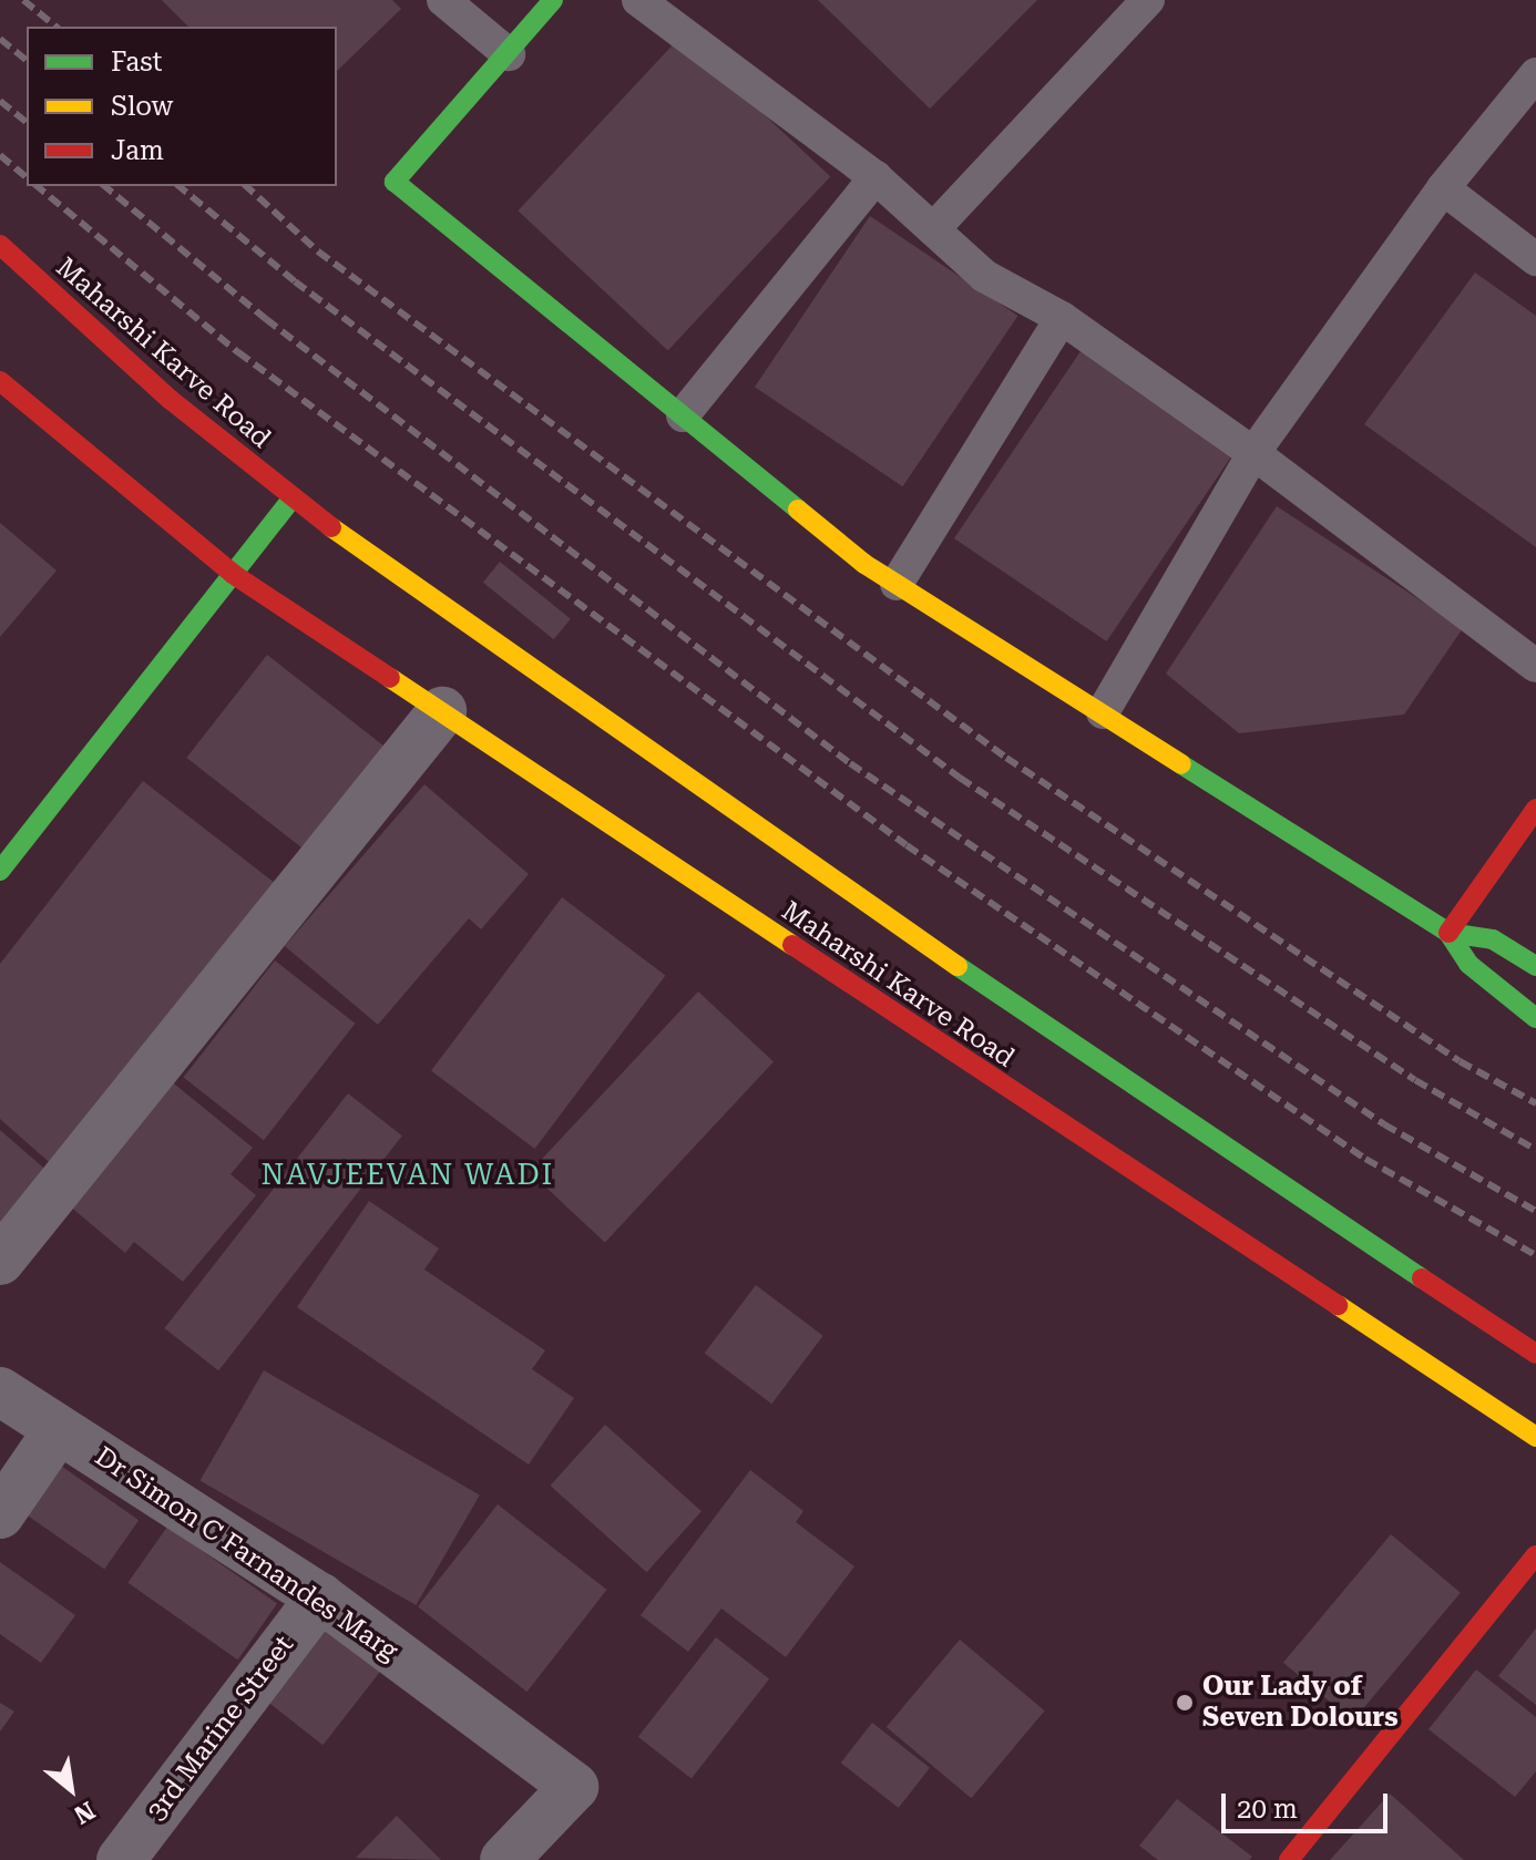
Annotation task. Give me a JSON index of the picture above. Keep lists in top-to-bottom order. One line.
{"streets":{"main road":["Maharshi Karve Road"],"street":["Dr Simon C Farnandes Marg","3rd Marine Street"]},"crossings":[["Dr Simon C Farnandes Marg","3rd Marine Street"]],"districts":["NAVJEEVAN WADI"],"places":["Our Lady of Seven Dolours"],"legend":["Fast","Slow","Jam"],"scale_bar":"20 m","north":"bottom right"}
